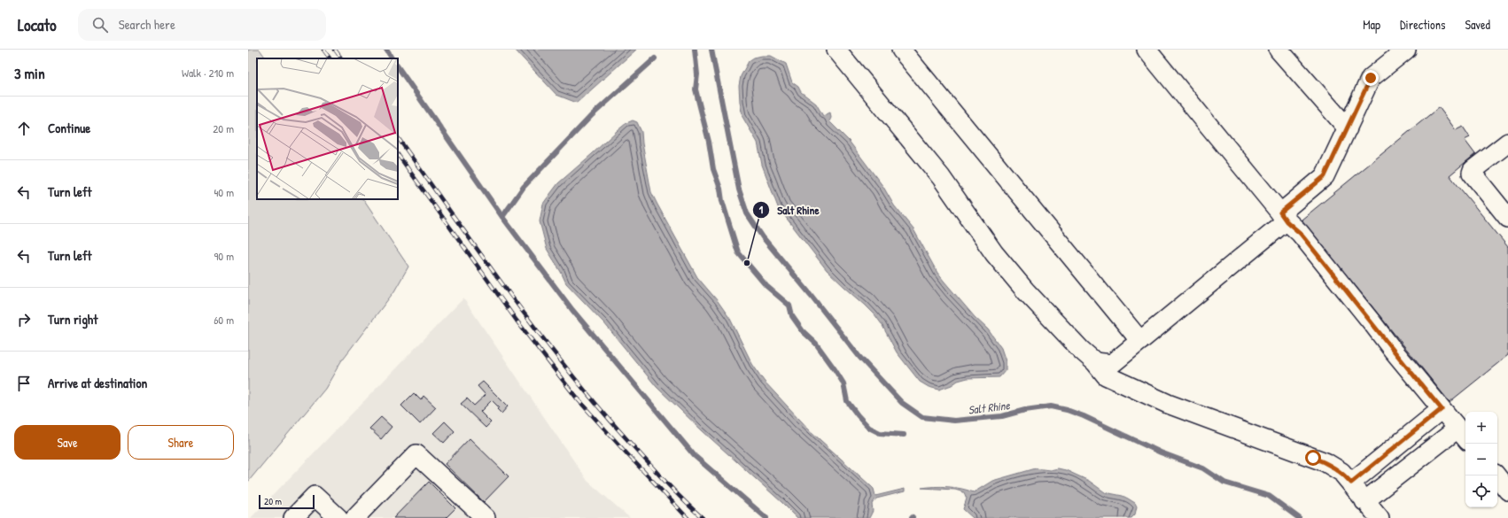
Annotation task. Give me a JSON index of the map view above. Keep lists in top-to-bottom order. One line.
{"water":["Salt Rhine"],"places":["Salt Rhine"],"scale_bar":"20 m","page":{"header":"Locato","search":"Search here","nav":["Map","Directions","Saved"],"heading":["3 min","Walk · 210 m"],"list":[["Continue","20 m"],["Turn left","40 m"],["Turn left","90 m"],["Turn right","60 m"],"Arrive at destination"],"map_buttons":["+","−"],"buttons":["Save","Share"],"scale":"20 m"}}
